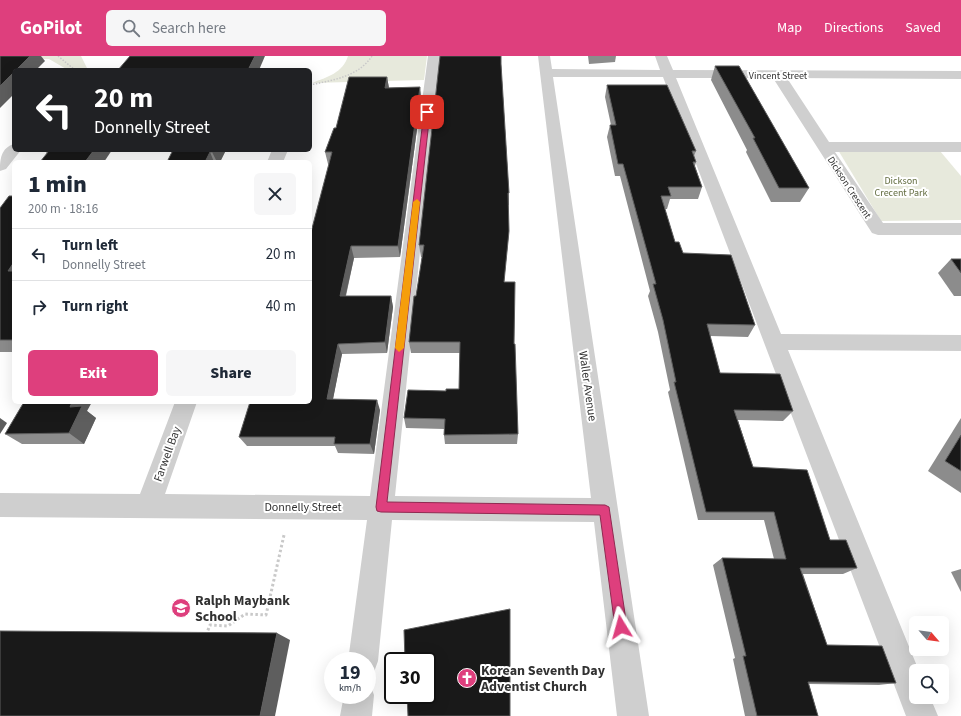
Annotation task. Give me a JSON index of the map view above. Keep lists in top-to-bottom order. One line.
{"streets":{"street":["Vincent Street","Dickson Crescent","Waller Avenue","Farwell Bay","Donnelly Street"]},"crossings":[["Vincent Street","Dickson Crescent"],["Vincent Street","Waller Avenue"],["Waller Avenue","Donnelly Street"],["Farwell Bay","Donnelly Street"]],"parks":["Dickson Crecent Park"],"places":{"school or university":["Ralph Maybank School"],"church":["Korean Seventh Day Adventist Church"]},"north":"bottom right","page":{"header":"GoPilot","search":"Search here","nav":["Map","Directions","Saved"],"turn":["20 m","Donnelly Street"],"heading":["1 min","200 m · 18:16"],"list":[{"name":"Turn left","note":"Donnelly Street","value":"20 m"},{"name":"Turn right","value":"40 m"}],"buttons":["Exit","Share"],"speed":"19 km/h","limit":"30"}}
